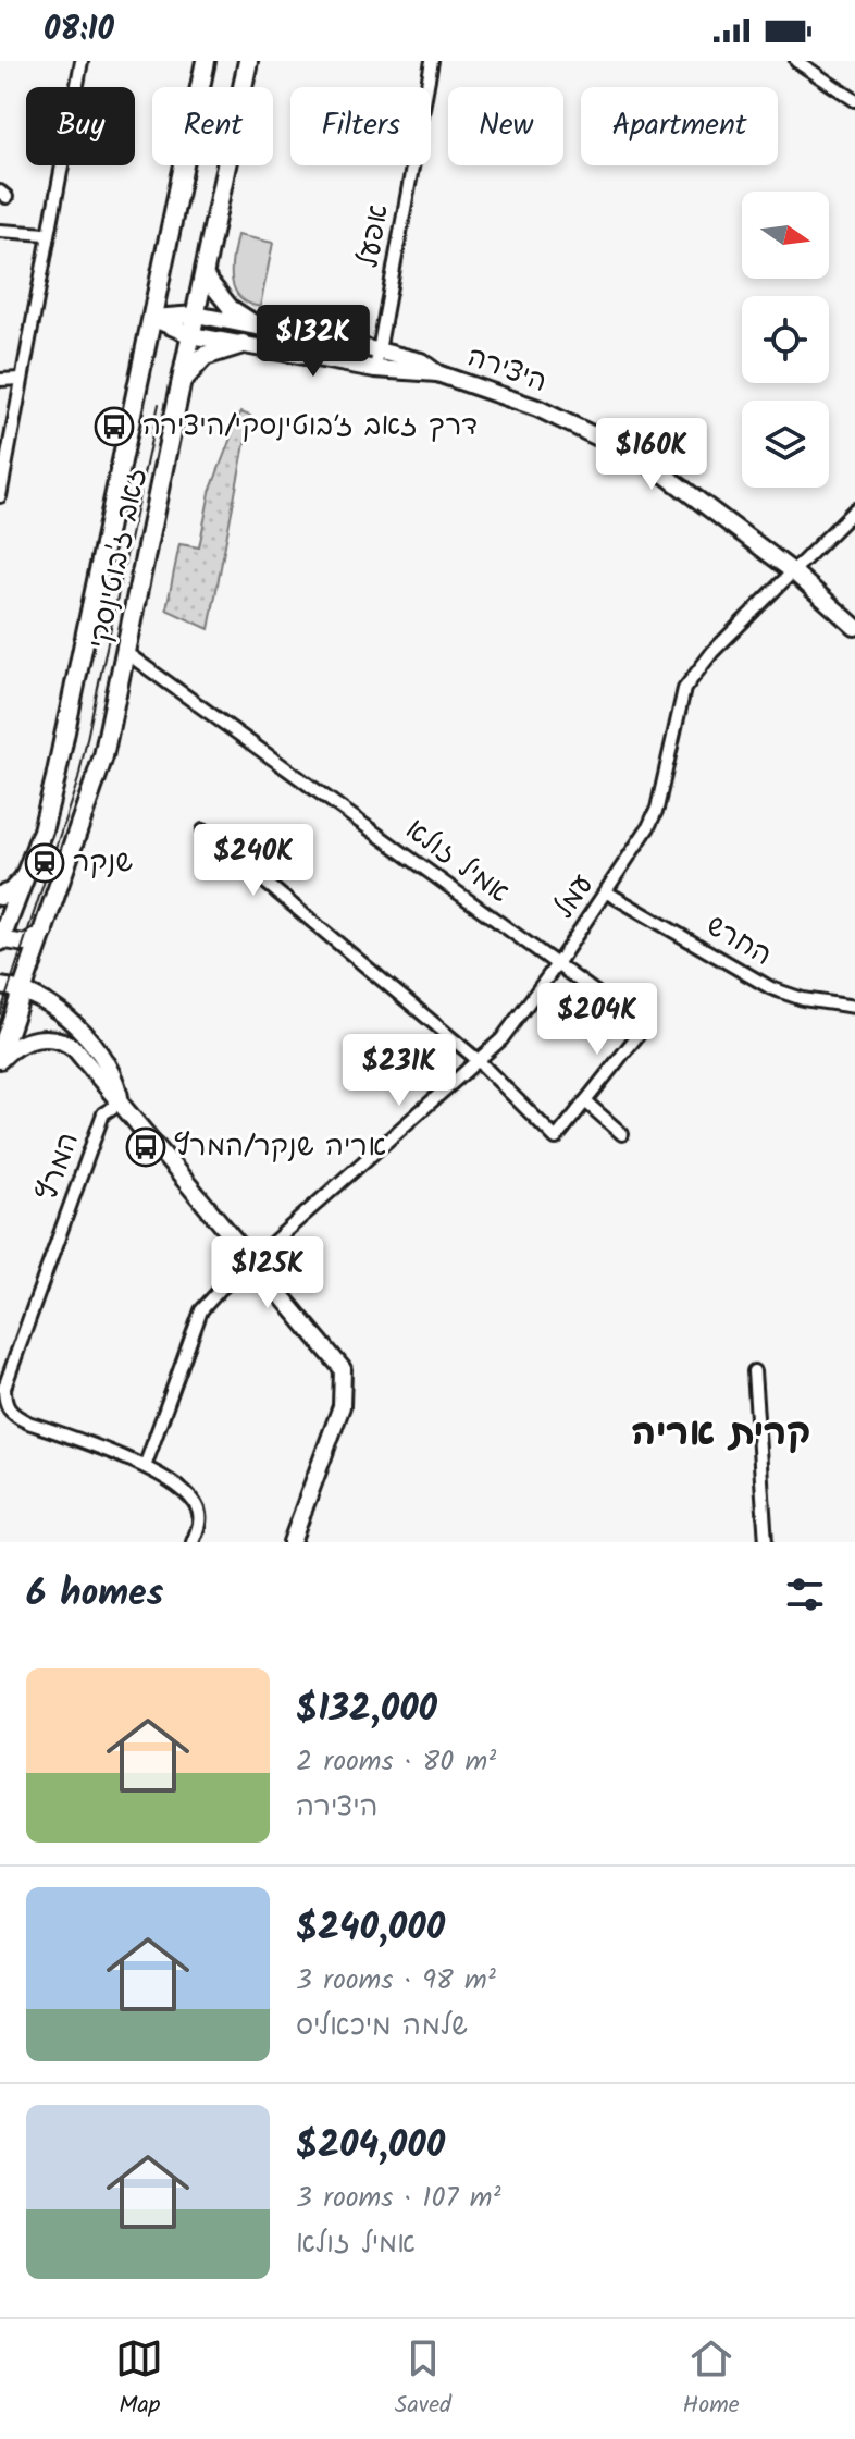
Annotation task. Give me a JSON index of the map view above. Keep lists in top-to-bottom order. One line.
{"streets":{"main road":["זאב ז'בוטינסקי"],"street":["אפעל","היצירה","אמיל זולא","עמל","החרש","המרץ"]},"crossings":[["אפעל","היצירה"],["היצירה","זאב ז'בוטינסקי"],["היצירה","עמל"],["זאב ז'בוטינסקי","אמיל זולא"],["אמיל זולא","עמל"],["עמל","החרש"],["עמל","המרץ"]],"districts":["קרית אריה"],"places":{"bus stop":["דרך זאב ז׳בוטינסקי/היצירה","אריה שנקר/המרץ"],"station":["שנקר"]},"north":"right","page":{"status":"08:10","chip":["Buy","Rent","Filters","New","Apartment"],"price":["$132K","$160K","$240K","$204K","$231K","$125K"],"heading":"6 homes","list":[{"name":"$132,000","note":"2 rooms · 80 m² · היצירה"},{"name":"$240,000","note":"3 rooms · 98 m² · שלמה מיכאליס"},{"name":"$204,000","note":"3 rooms · 107 m² · אמיל זולא"}],"tabs":["Map","Saved","Home"]}}
